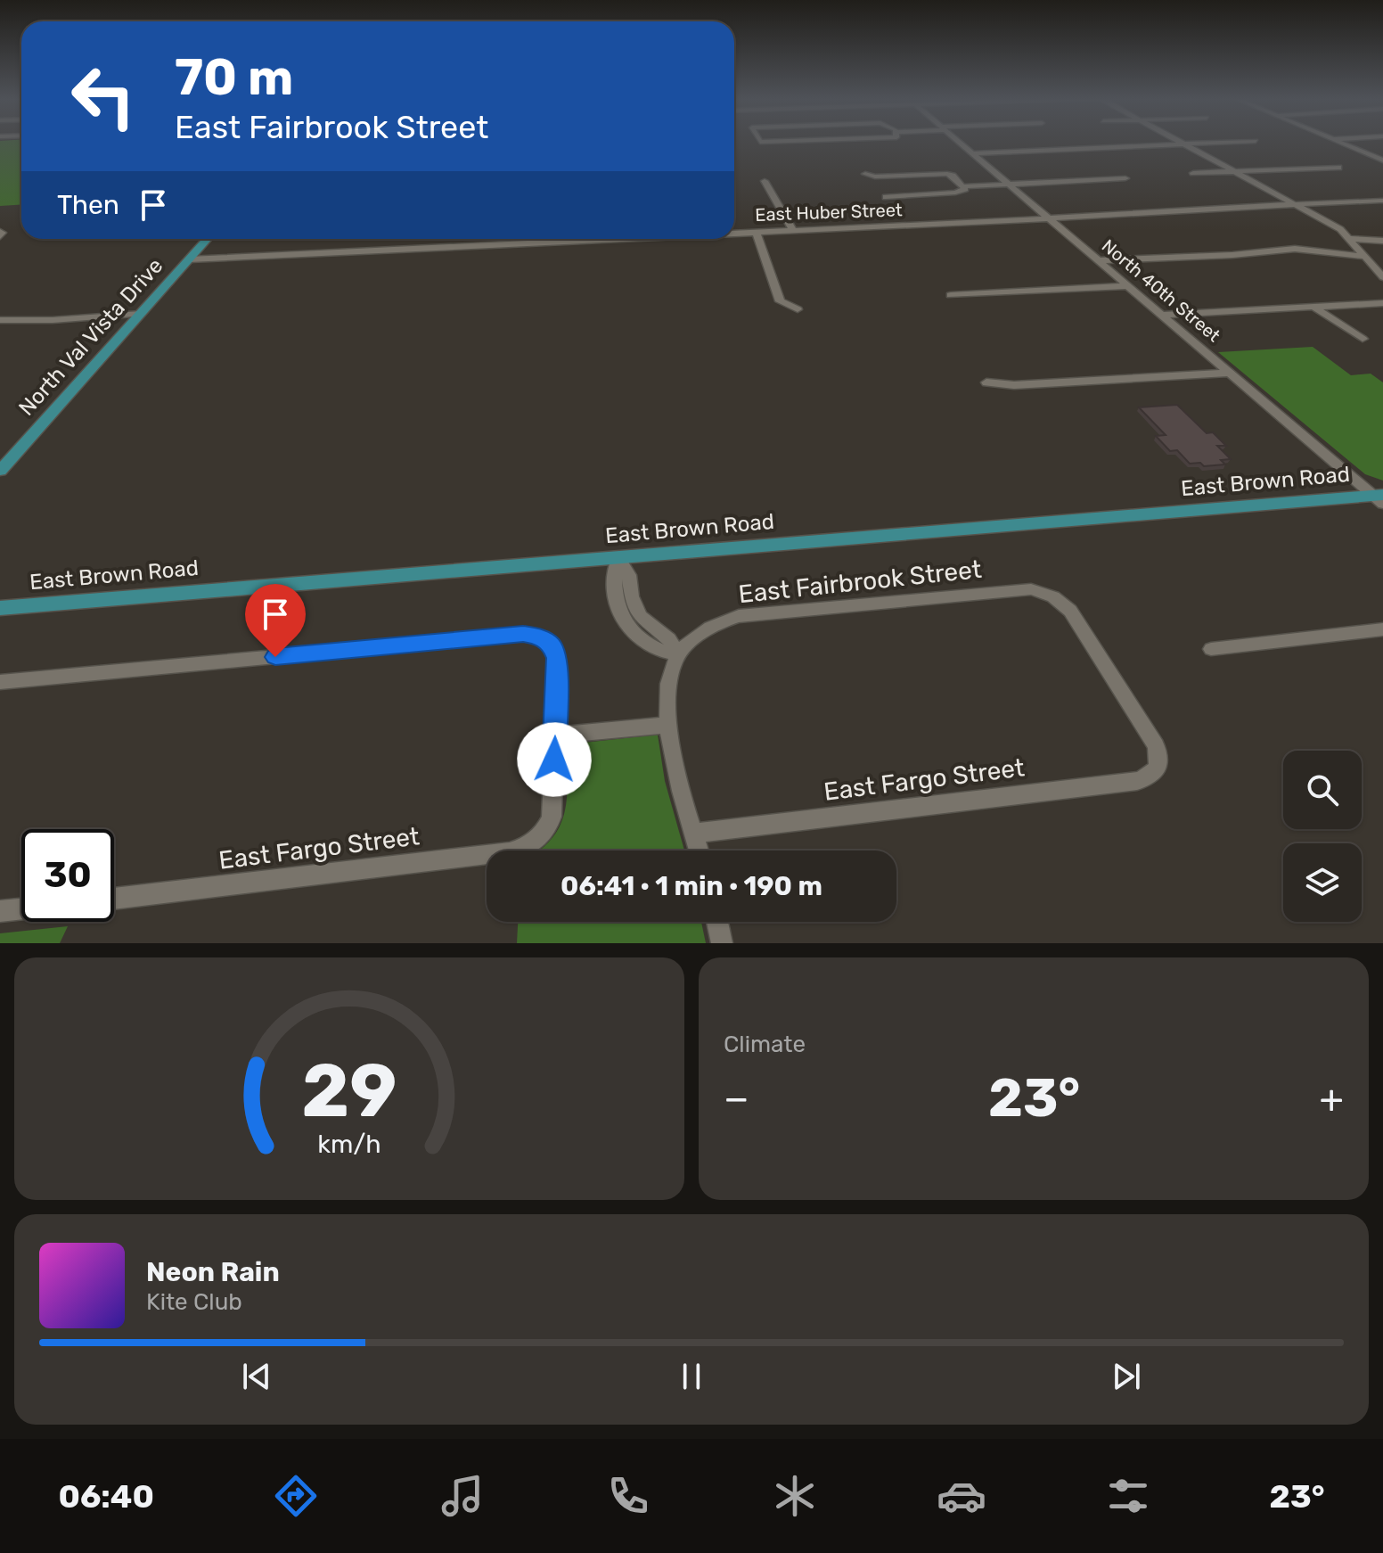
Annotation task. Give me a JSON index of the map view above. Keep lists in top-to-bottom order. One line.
{"streets":{"main road":["North Val Vista Drive","East Brown Road"],"street":["East Huber Street","North 40th Street","East Fairbrook Street","East Fargo Street"]},"crossings":[["East Huber Street","North 40th Street"],["East Huber Street","North Val Vista Drive"],["North 40th Street","East Brown Road"],["East Fairbrook Street","East Fargo Street"]],"page":{"turn":["70 m","East Fairbrook Street"],"then":"Then","limit":"30","trip":"06:41 · 1 min · 190 m","tile":"Climate","heat":["−","23°","+"],"song":["Neon Rain","Kite Club"],"tabs":["06:40","23°"],"gauge":["29","km/h"]}}
